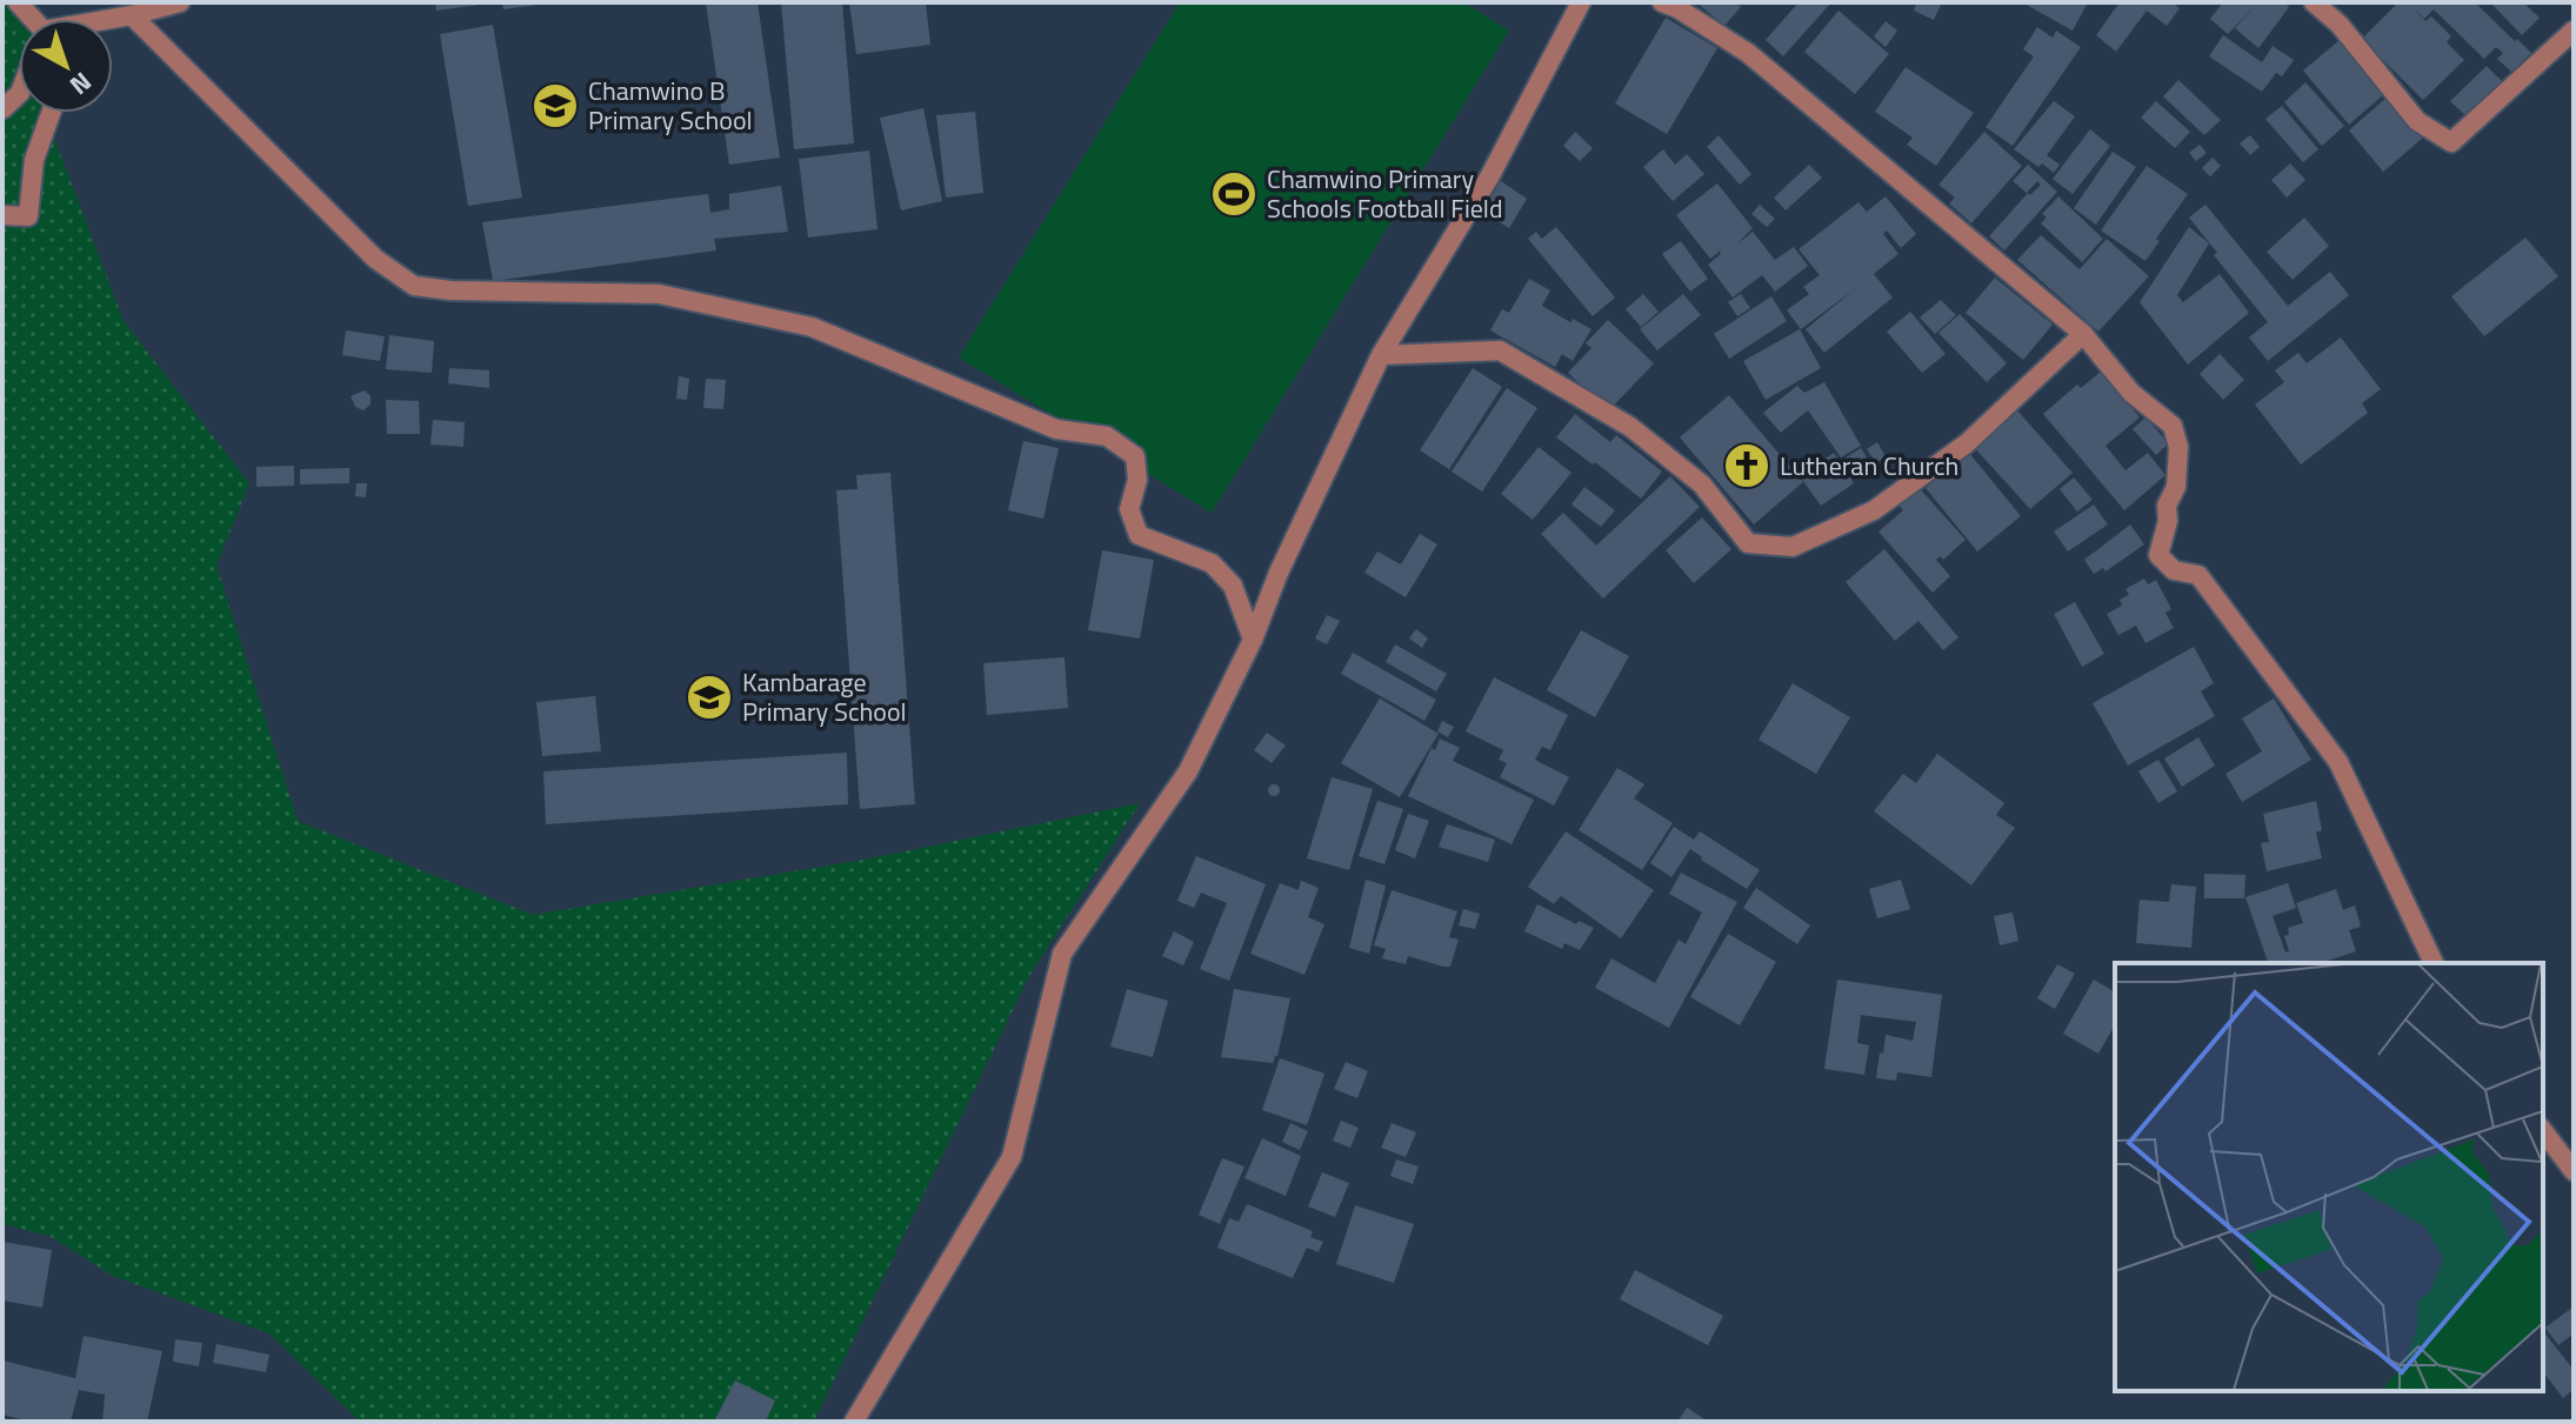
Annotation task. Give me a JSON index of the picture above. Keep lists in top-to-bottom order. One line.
{"places":{"school or university":["Chamwino B Primary School","Kambarage Primary School"],"sports":["Chamwino Primary Schools Football Field"],"church":["Lutheran Church"]},"north":"bottom right"}
